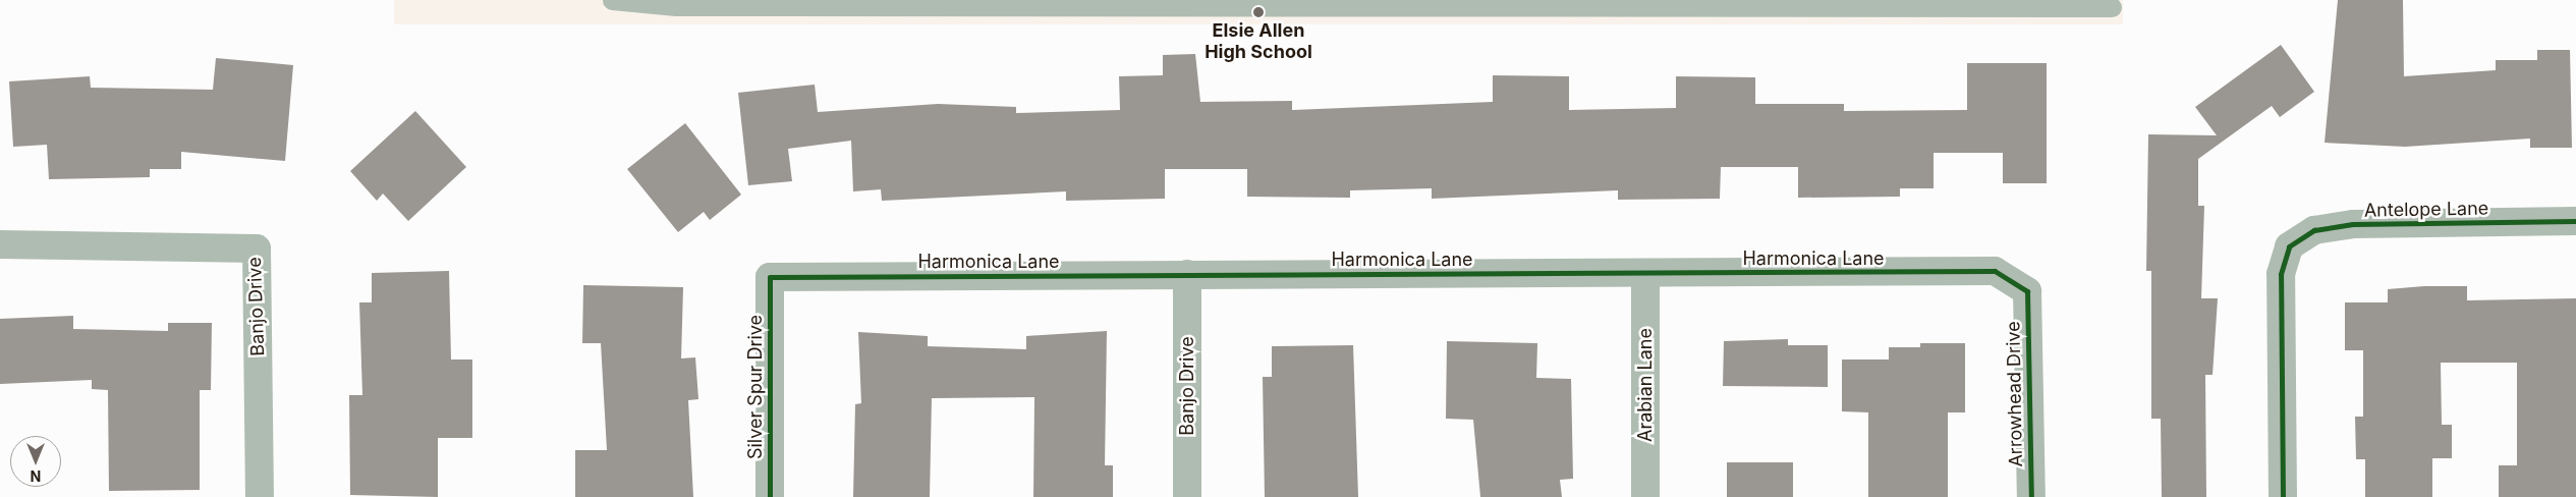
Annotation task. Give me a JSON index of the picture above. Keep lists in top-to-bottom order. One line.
{"streets":{"street":["Antelope Lane","Harmonica Lane","Banjo Drive","Arabian Lane","Silver Spur Drive","Arrowhead Drive"]},"crossings":[["Harmonica Lane","Banjo Drive"],["Harmonica Lane","Arabian Lane"],["Harmonica Lane","Silver Spur Drive"],["Harmonica Lane","Arrowhead Drive"]],"places":["Elsie Allen High School"],"north":"bottom"}
